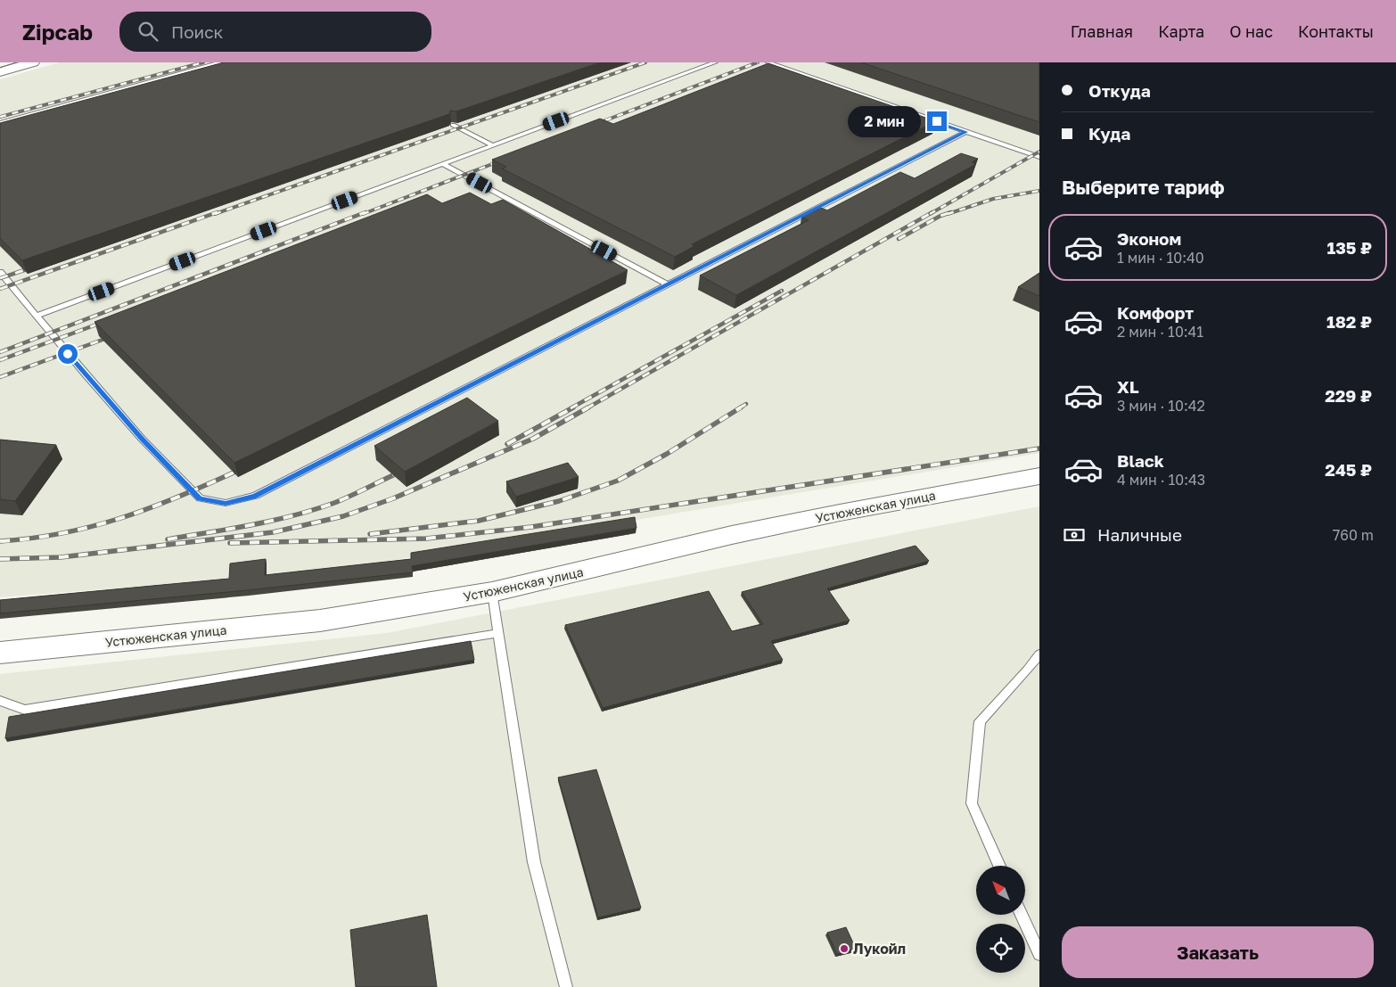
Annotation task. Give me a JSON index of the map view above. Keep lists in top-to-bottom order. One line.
{"streets":{"main road":["Устюженская улица"]},"places":["Лукойл"],"north":"top left","page":{"header":"Zipcab","search":"Поиск","nav":["Главная","Карта","О нас","Контакты"],"banner":["Откуда","Куда"],"bubble":"2 мин","heading":"Выберите тариф","list":[{"name":"Эконом","note":"1 мин · 10:40","value":"135 ₽"},{"name":"Комфорт","note":"2 мин · 10:41","value":"182 ₽"},{"name":"XL","note":"3 мин · 10:42","value":"229 ₽"},{"name":"Black","note":"4 мин · 10:43","value":"245 ₽"}],"pay":["Наличные","760 m"],"buttons":"Заказать"}}
